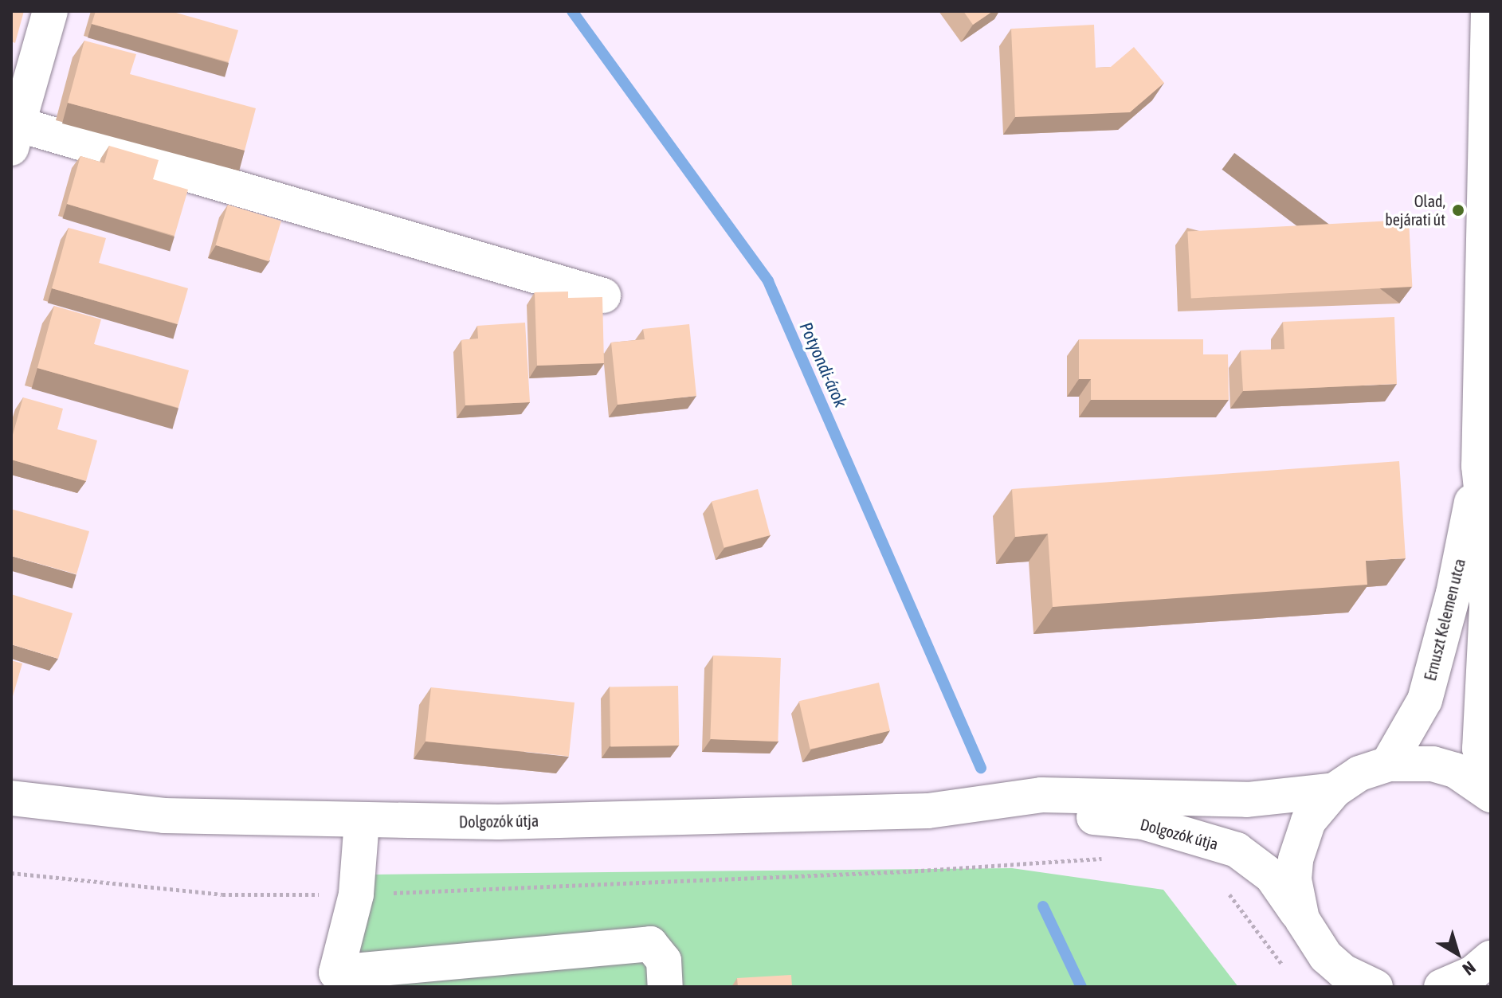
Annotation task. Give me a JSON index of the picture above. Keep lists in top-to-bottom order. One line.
{"streets":{"main road":["Ernuszt Kelemen utca","Dolgozók útja"]},"water":["Potyondi-árok"],"places":["Olad, bejárati út"],"north":"bottom right"}
